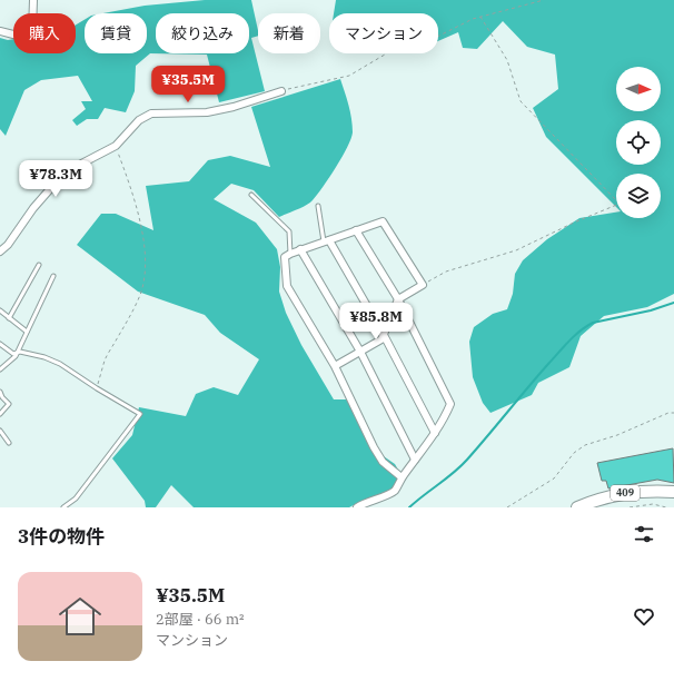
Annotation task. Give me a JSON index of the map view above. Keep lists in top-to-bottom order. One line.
{"streets":{"highway":["409"]},"north":"right","page":{"chip":["購入","賃貸","絞り込み","新着","マンション"],"price":["¥35.5M","¥78.3M","¥85.8M"],"heading":"3件の物件","list":[{"name":"¥35.5M","note":"2部屋 · 66 m² · マンション"}]}}
